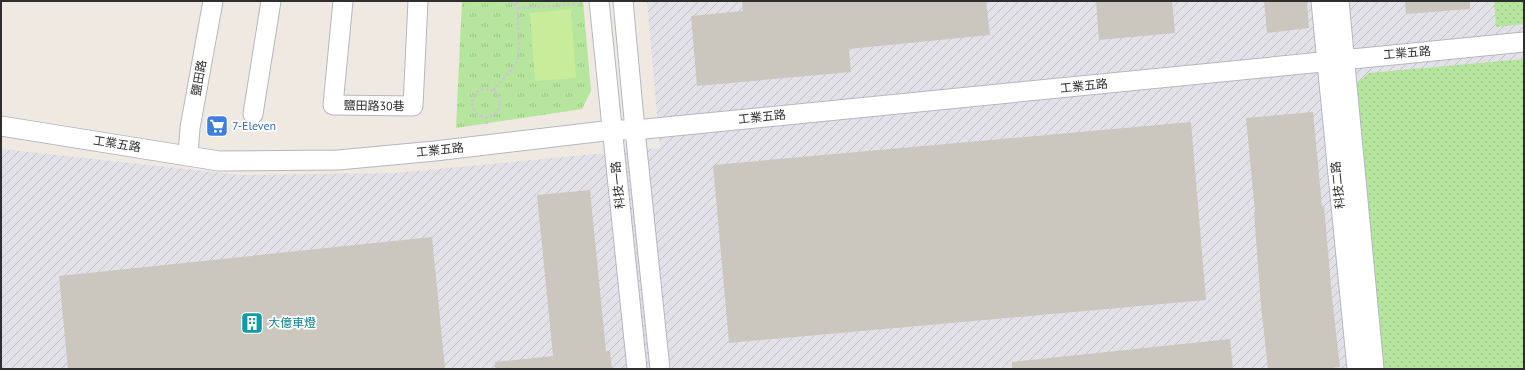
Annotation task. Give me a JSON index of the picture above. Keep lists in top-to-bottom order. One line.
{"streets":{"street":["工業五路","鹽田路","鹽田路30巷","科技一路","科技二路"]},"crossings":[["工業五路","鹽田路"],["工業五路","科技一路"],["工業五路","科技二路"]],"places":{"supermarket":["7-Eleven"],"building":["大億車燈"]}}
